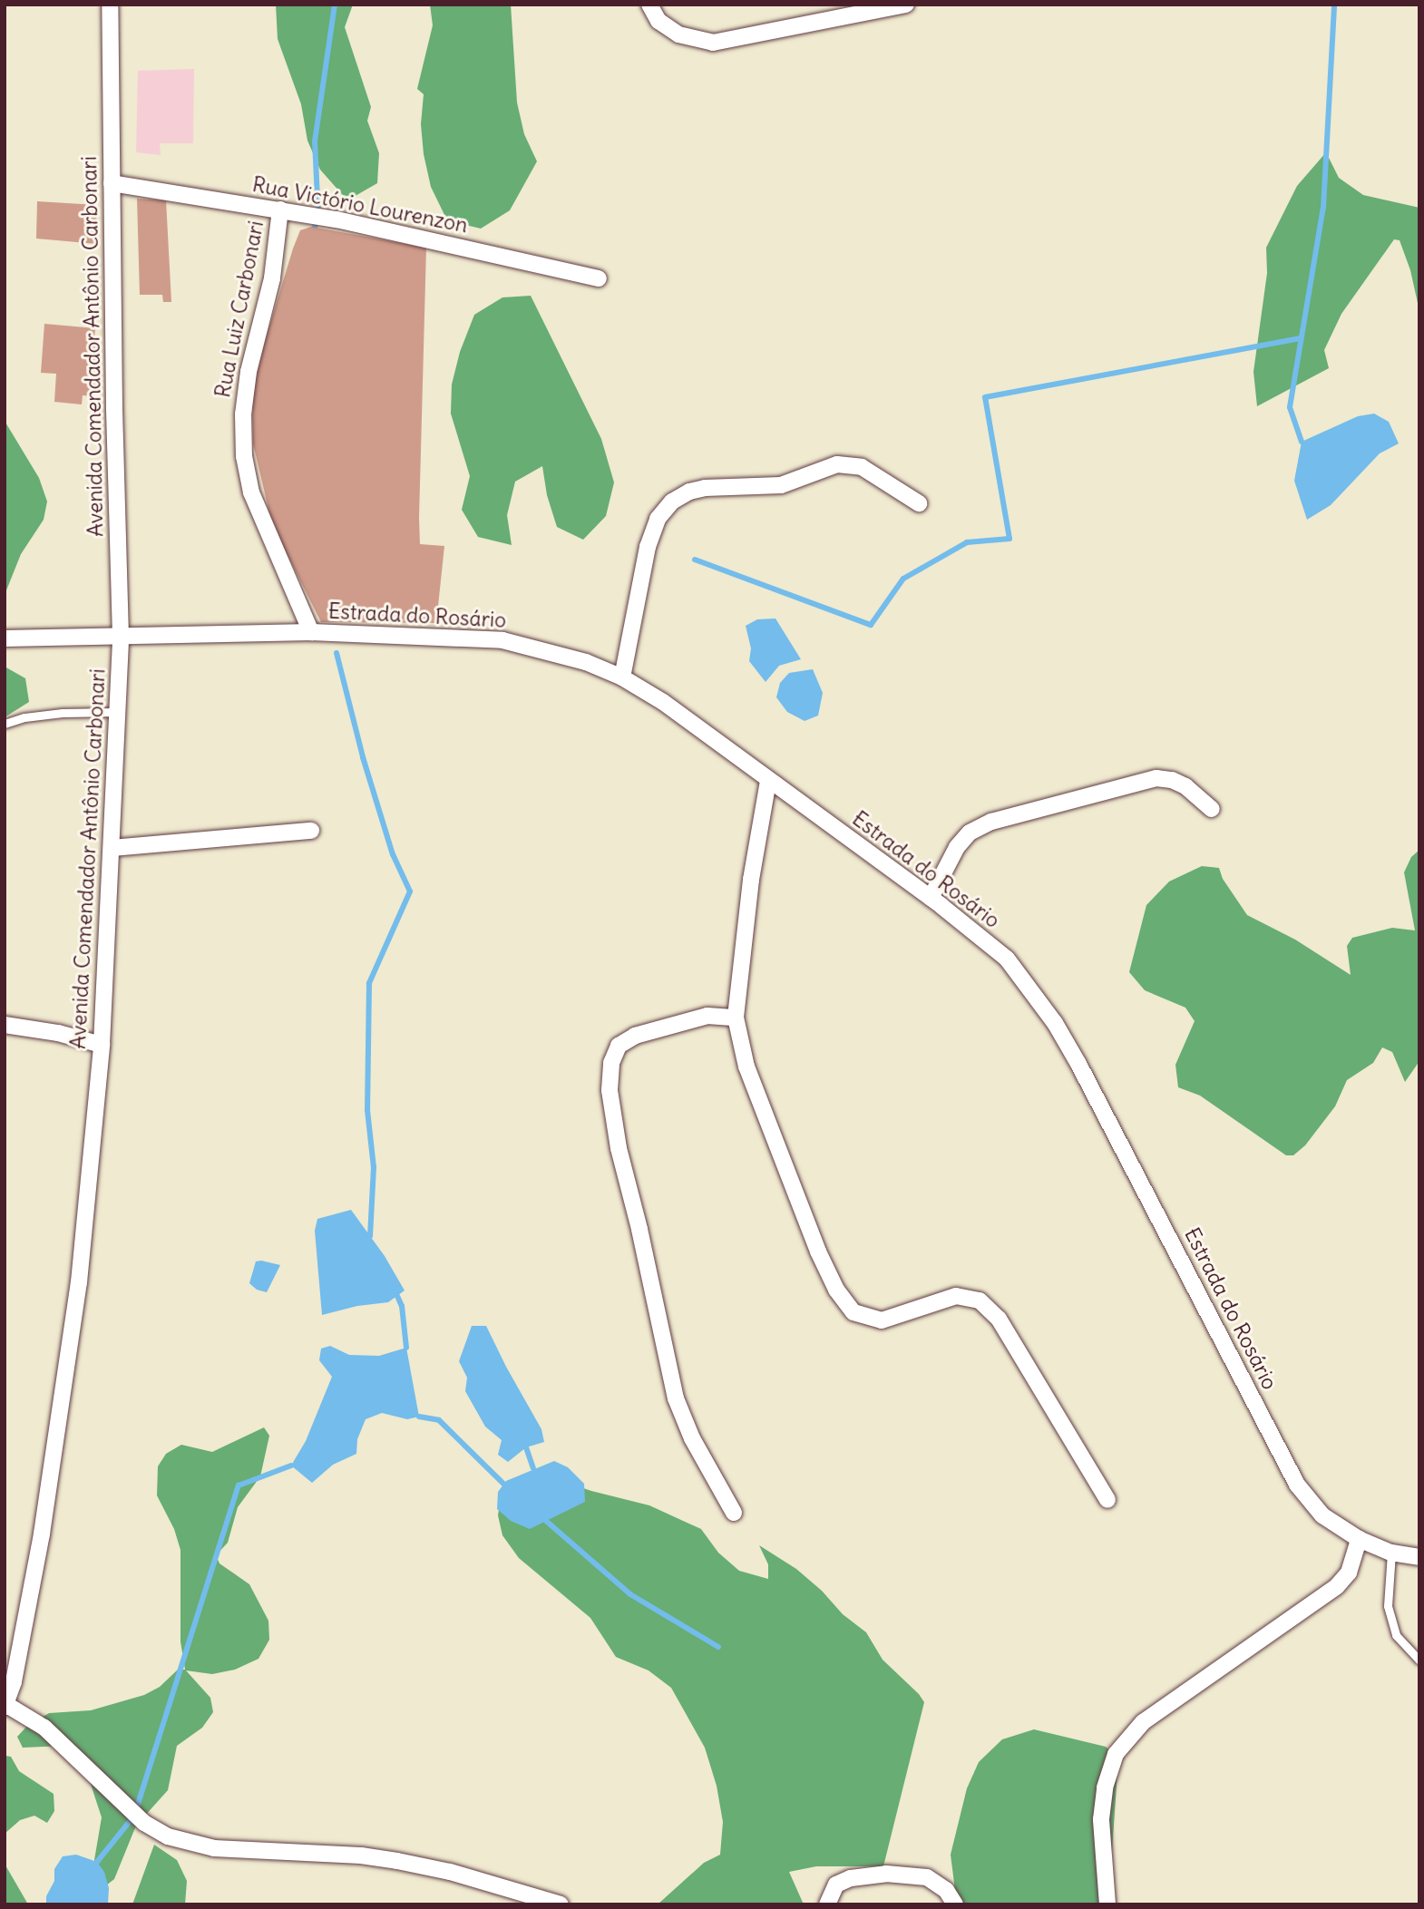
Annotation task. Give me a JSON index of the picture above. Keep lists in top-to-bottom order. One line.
{"streets":{"street":["Rua Victório Lourenzon","Rua Luiz Carbonari","Avenida Comendador Antônio Carbonari","Estrada do Rosário"]},"crossings":[["Rua Victório Lourenzon","Rua Luiz Carbonari"],["Rua Victório Lourenzon","Avenida Comendador Antônio Carbonari"],["Rua Luiz Carbonari","Estrada do Rosário"],["Avenida Comendador Antônio Carbonari","Estrada do Rosário"]]}
